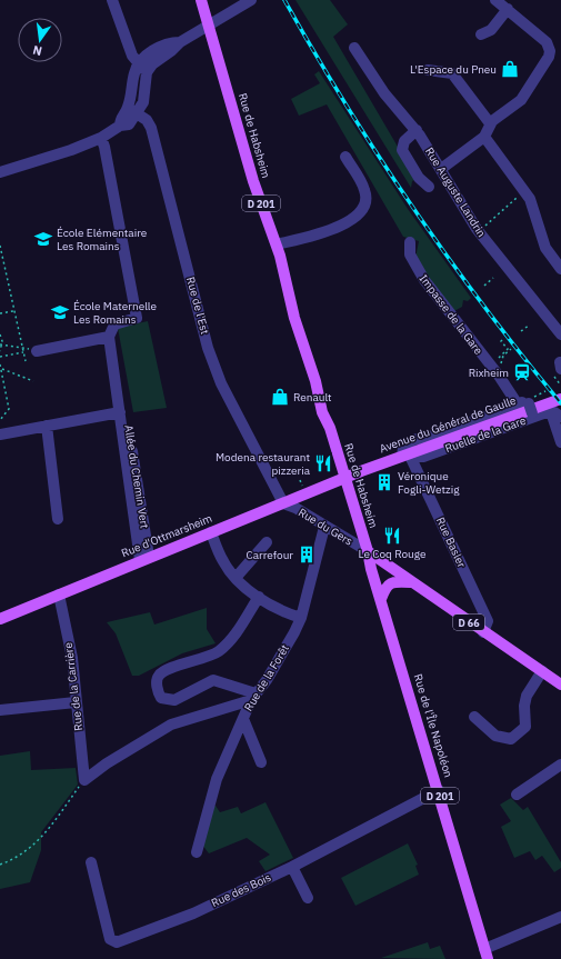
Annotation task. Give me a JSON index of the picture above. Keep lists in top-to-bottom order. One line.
{"streets":{"main road":["Rue de Habsheim","D 201","Avenue du Général de Gaulle","Rue d'Ottmarsheim","D 66","Rue de l'Île Napoléon"],"street":["Rue Auguste Landrin","Rue de l'Est","Impasse de la Gare","Ruelle de la Gare","Allée du Chemin Vert","Rue du Gers","Rue Basler","Rue de la Forêt","Rue de la Carrière","Rue des Bois"]},"crossings":[["Rue de Habsheim","Avenue du Général de Gaulle"],["Rue de Habsheim","Rue du Gers"],["Rue de Habsheim","Rue d'Ottmarsheim"],["Rue de Habsheim","D 66"],["Rue de Habsheim","Rue de l'Île Napoléon"],["Rue de l'Est","Rue du Gers"],["Rue de l'Est","Rue d'Ottmarsheim"],["Impasse de la Gare","Ruelle de la Gare"],["Avenue du Général de Gaulle","Ruelle de la Gare"],["Avenue du Général de Gaulle","Rue d'Ottmarsheim"],["Avenue du Général de Gaulle","Rue Basler"],["Ruelle de la Gare","Rue Basler"],["Allée du Chemin Vert","Rue d'Ottmarsheim"],["Rue du Gers","Rue d'Ottmarsheim"],["Rue du Gers","D 66"],["Rue du Gers","Rue de la Forêt"],["Rue du Gers","Rue de l'Île Napoléon"],["Rue d'Ottmarsheim","Rue de la Carrière"],["Rue Basler","D 66"],["D 66","Rue de l'Île Napoléon"],["Rue de l'Île Napoléon","Rue des Bois"]],"places":{"shop":["L'Espace du Pneu","Renault"],"school or university":["École Elémentaire Les Romains","École Maternelle Les Romains"],"station":["Rixheim"],"restaurant":["Modena restaurant pizzeria","Le Coq Rouge"],"building":["Véronique Fogli-Wetzig","Carrefour"]},"north":"bottom"}
